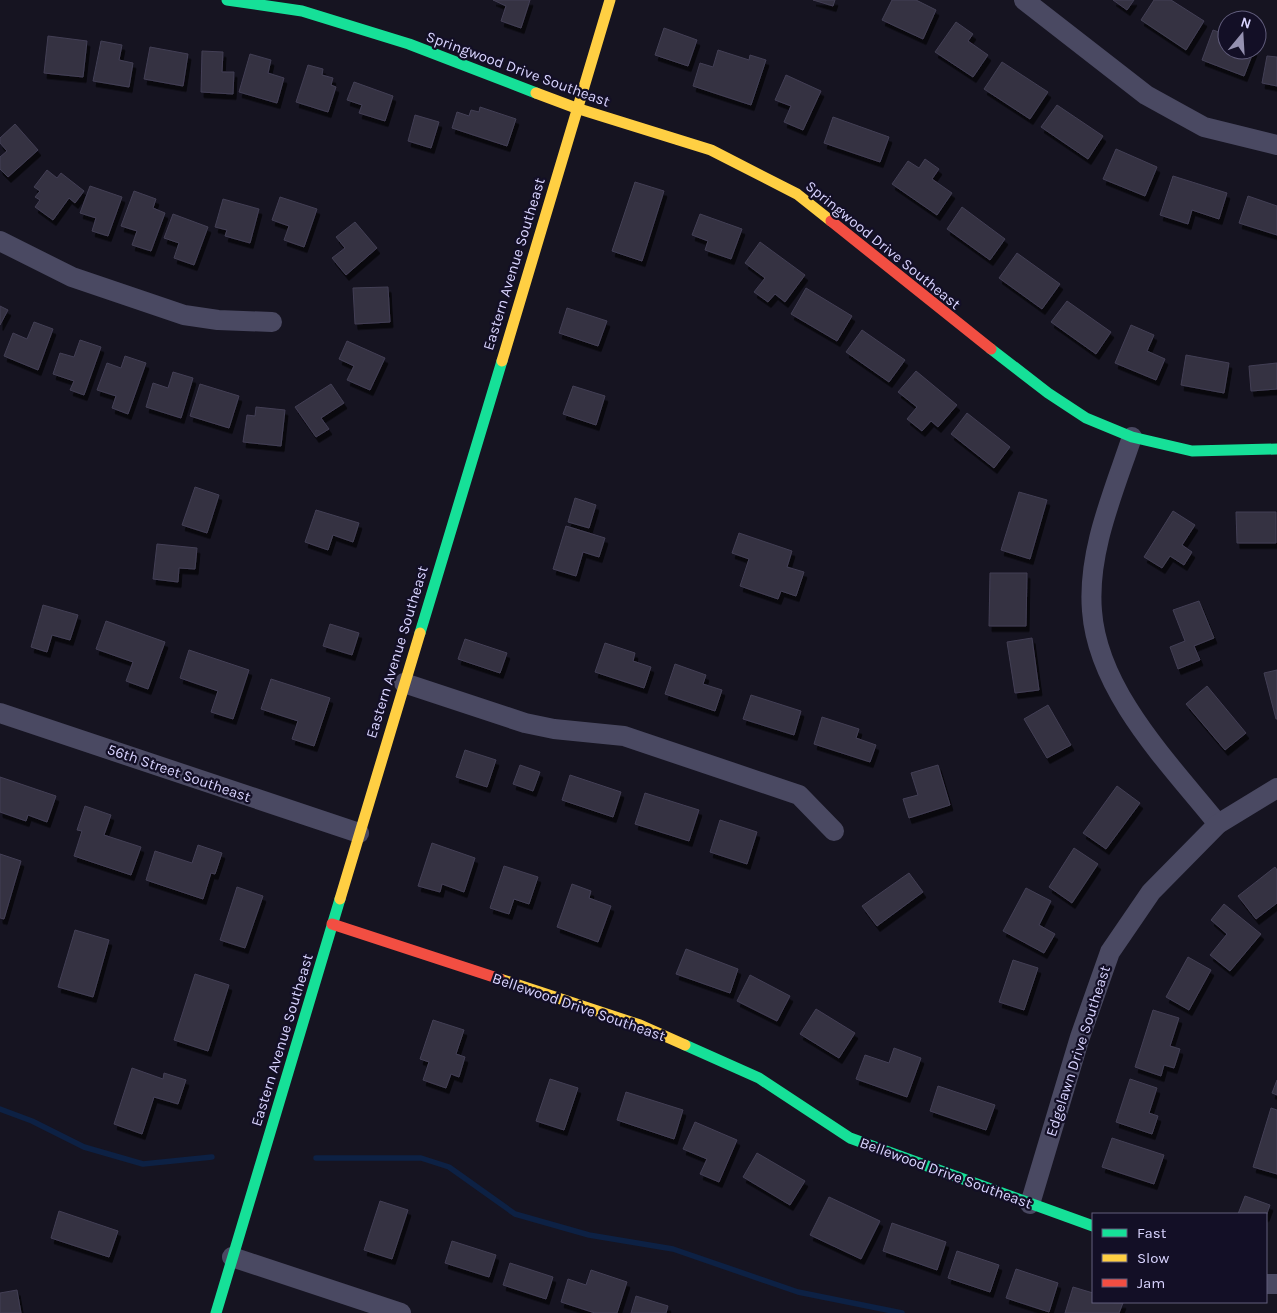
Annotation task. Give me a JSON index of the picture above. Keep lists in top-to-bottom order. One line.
{"streets":{"street":["Springwood Drive Southeast","Eastern Avenue Southeast","56th Street Southeast","Bellewood Drive Southeast","Edgelawn Drive Southeast"]},"crossings":[["Springwood Drive Southeast","Eastern Avenue Southeast"],["Eastern Avenue Southeast","56th Street Southeast"],["Eastern Avenue Southeast","Bellewood Drive Southeast"],["Bellewood Drive Southeast","Edgelawn Drive Southeast"]],"legend":["Fast","Slow","Jam"],"north":"top"}
